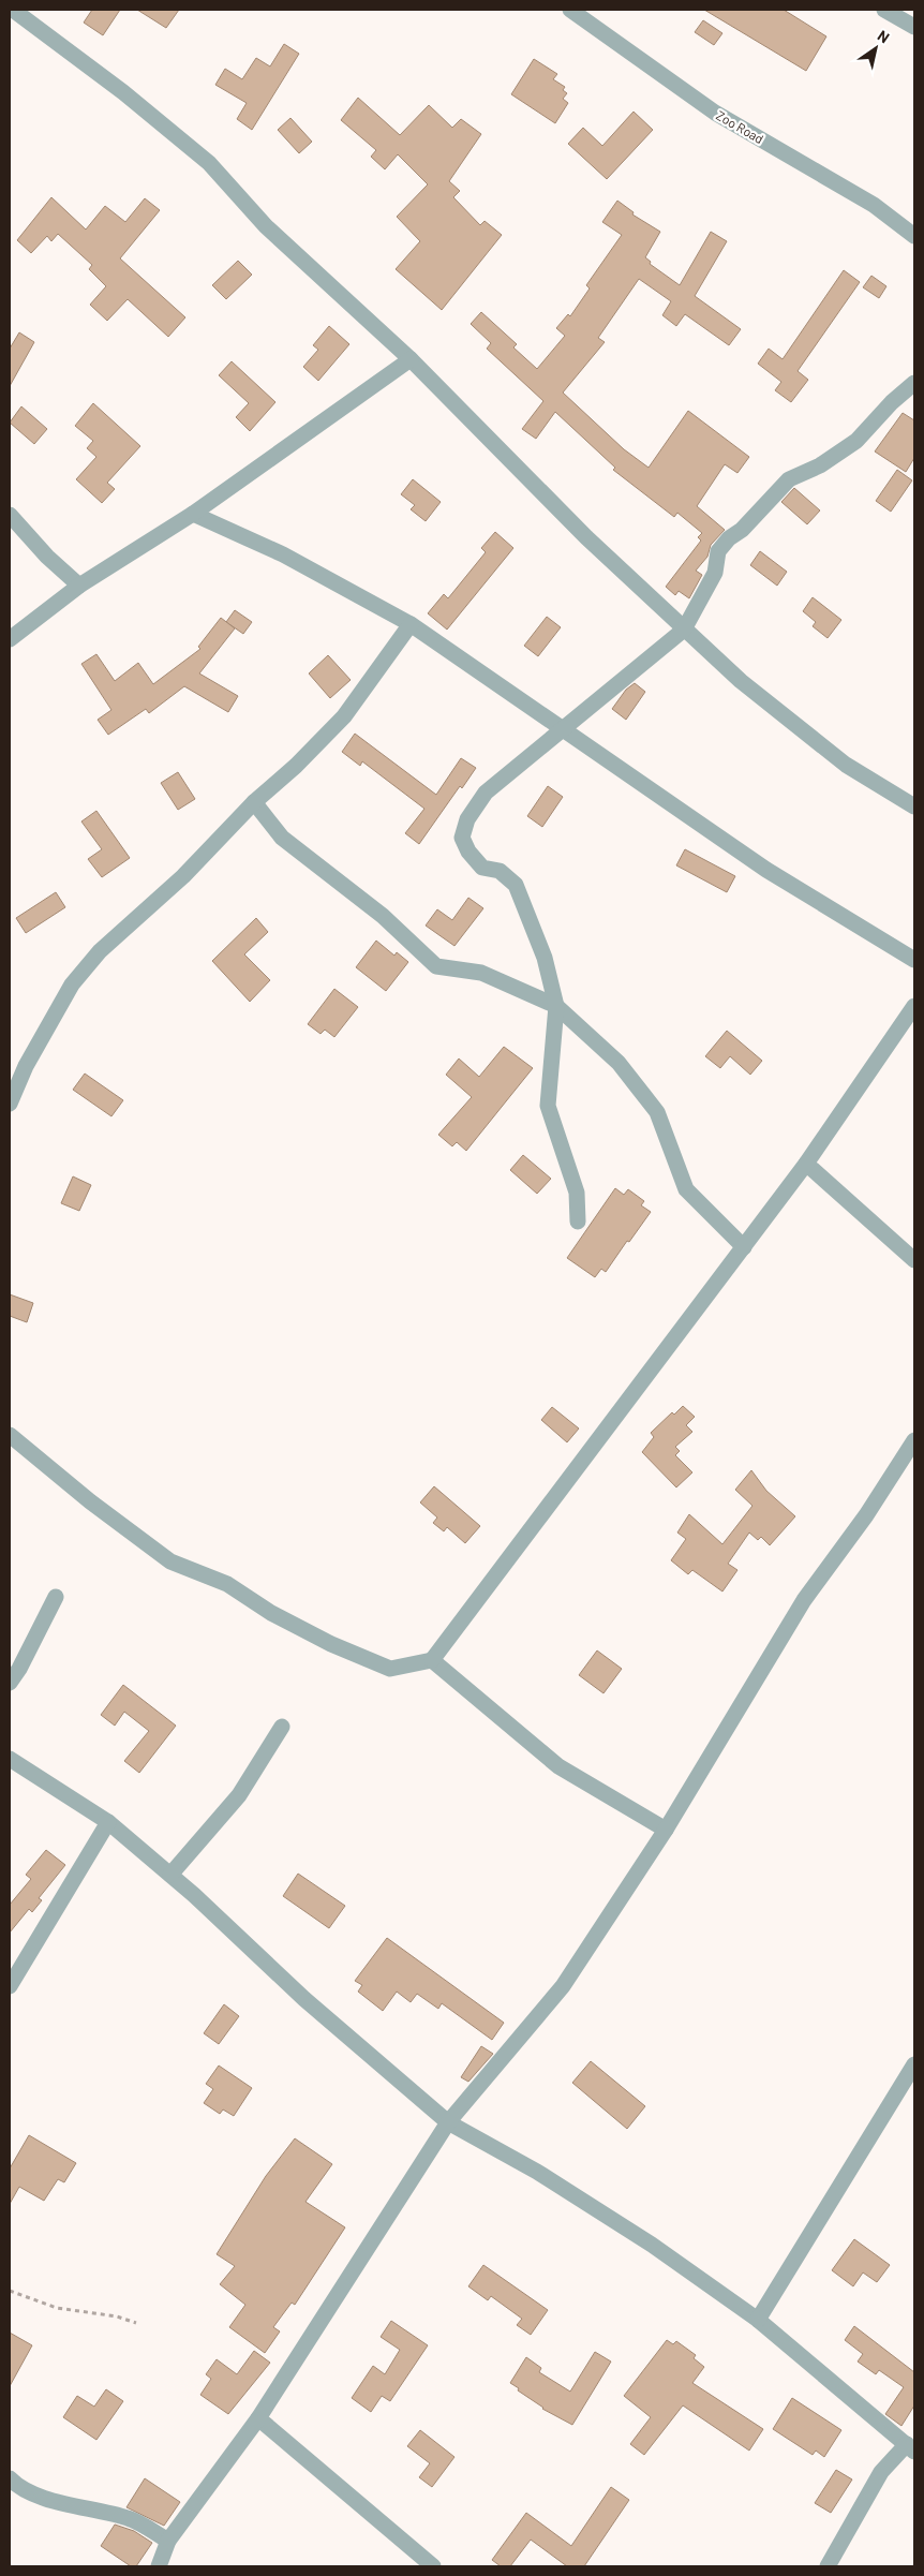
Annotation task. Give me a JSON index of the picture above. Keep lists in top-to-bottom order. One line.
{"streets":{"street":["Zoo Road"]},"north":"top right"}
